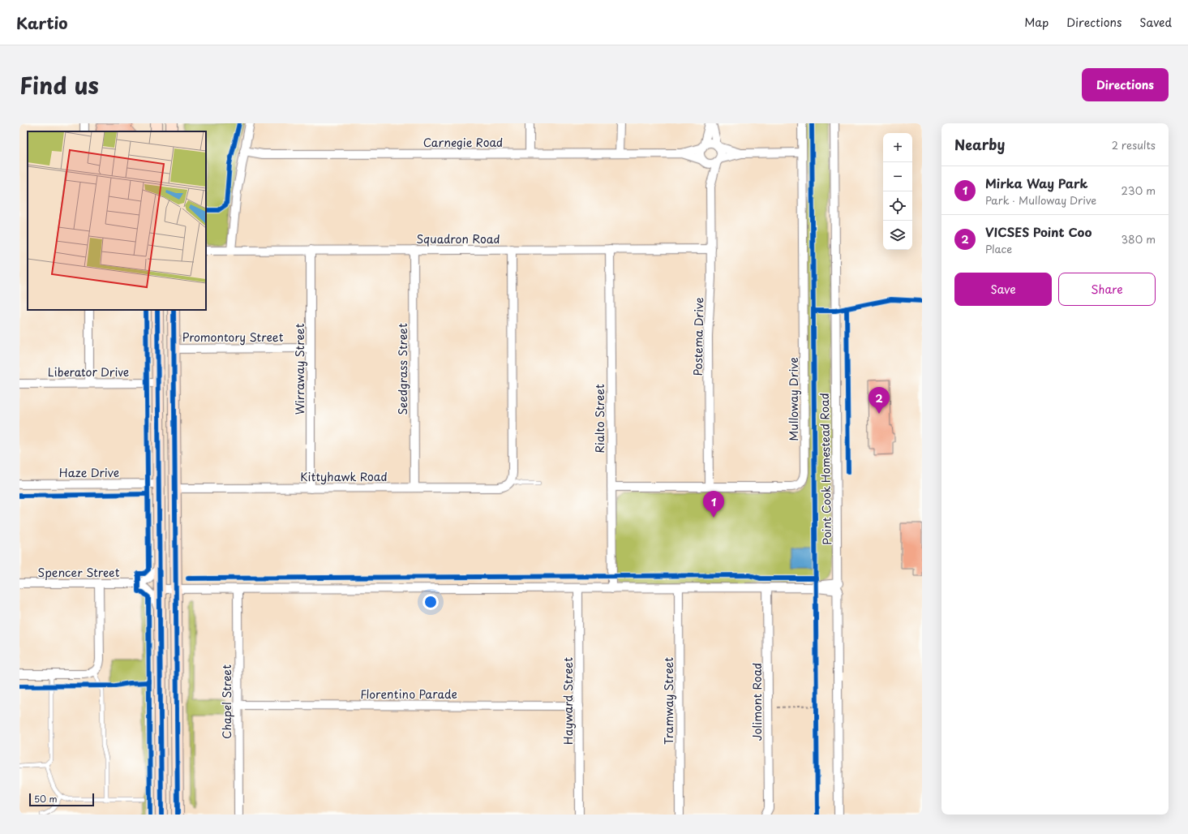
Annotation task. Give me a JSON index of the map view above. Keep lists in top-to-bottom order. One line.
{"streets":{"street":["Carnegie Road","Squadron Road","Promontory Street","Postema Drive","Wirraway Street","Seedgrass Street","Liberator Drive","Mulloway Drive","Rialto Street","Point Cook Homestead Road","Haze Drive","Kittyhawk Road","Spencer Street","Florentino Parade","Hayward Street","Tramway Street","Chapel Street","Jolimont Road"]},"crossings":[["Carnegie Road","Postema Drive"],["Squadron Road","Postema Drive"],["Squadron Road","Wirraway Street"],["Squadron Road","Seedgrass Street"],["Squadron Road","Rialto Street"],["Promontory Street","Wirraway Street"],["Postema Drive","Mulloway Drive"],["Wirraway Street","Kittyhawk Road"],["Seedgrass Street","Kittyhawk Road"],["Mulloway Drive","Rialto Street"],["Florentino Parade","Hayward Street"],["Florentino Parade","Chapel Street"]],"scale_bar":"50 m","page":{"header":"Kartio","nav":["Map","Directions","Saved"],"title":"Find us","buttons":["Directions",["Save","Share"]],"heading":["Nearby","2 results"],"map_buttons":["+","−"],"list":[{"mark":"1","name":"Mirka Way Park","note":"Park · Mulloway Drive","value":"230 m"},{"mark":"2","name":"VICSES Point Coo","note":"Place","value":"380 m"}],"pins":["2","1"],"scale":"50 m"}}
